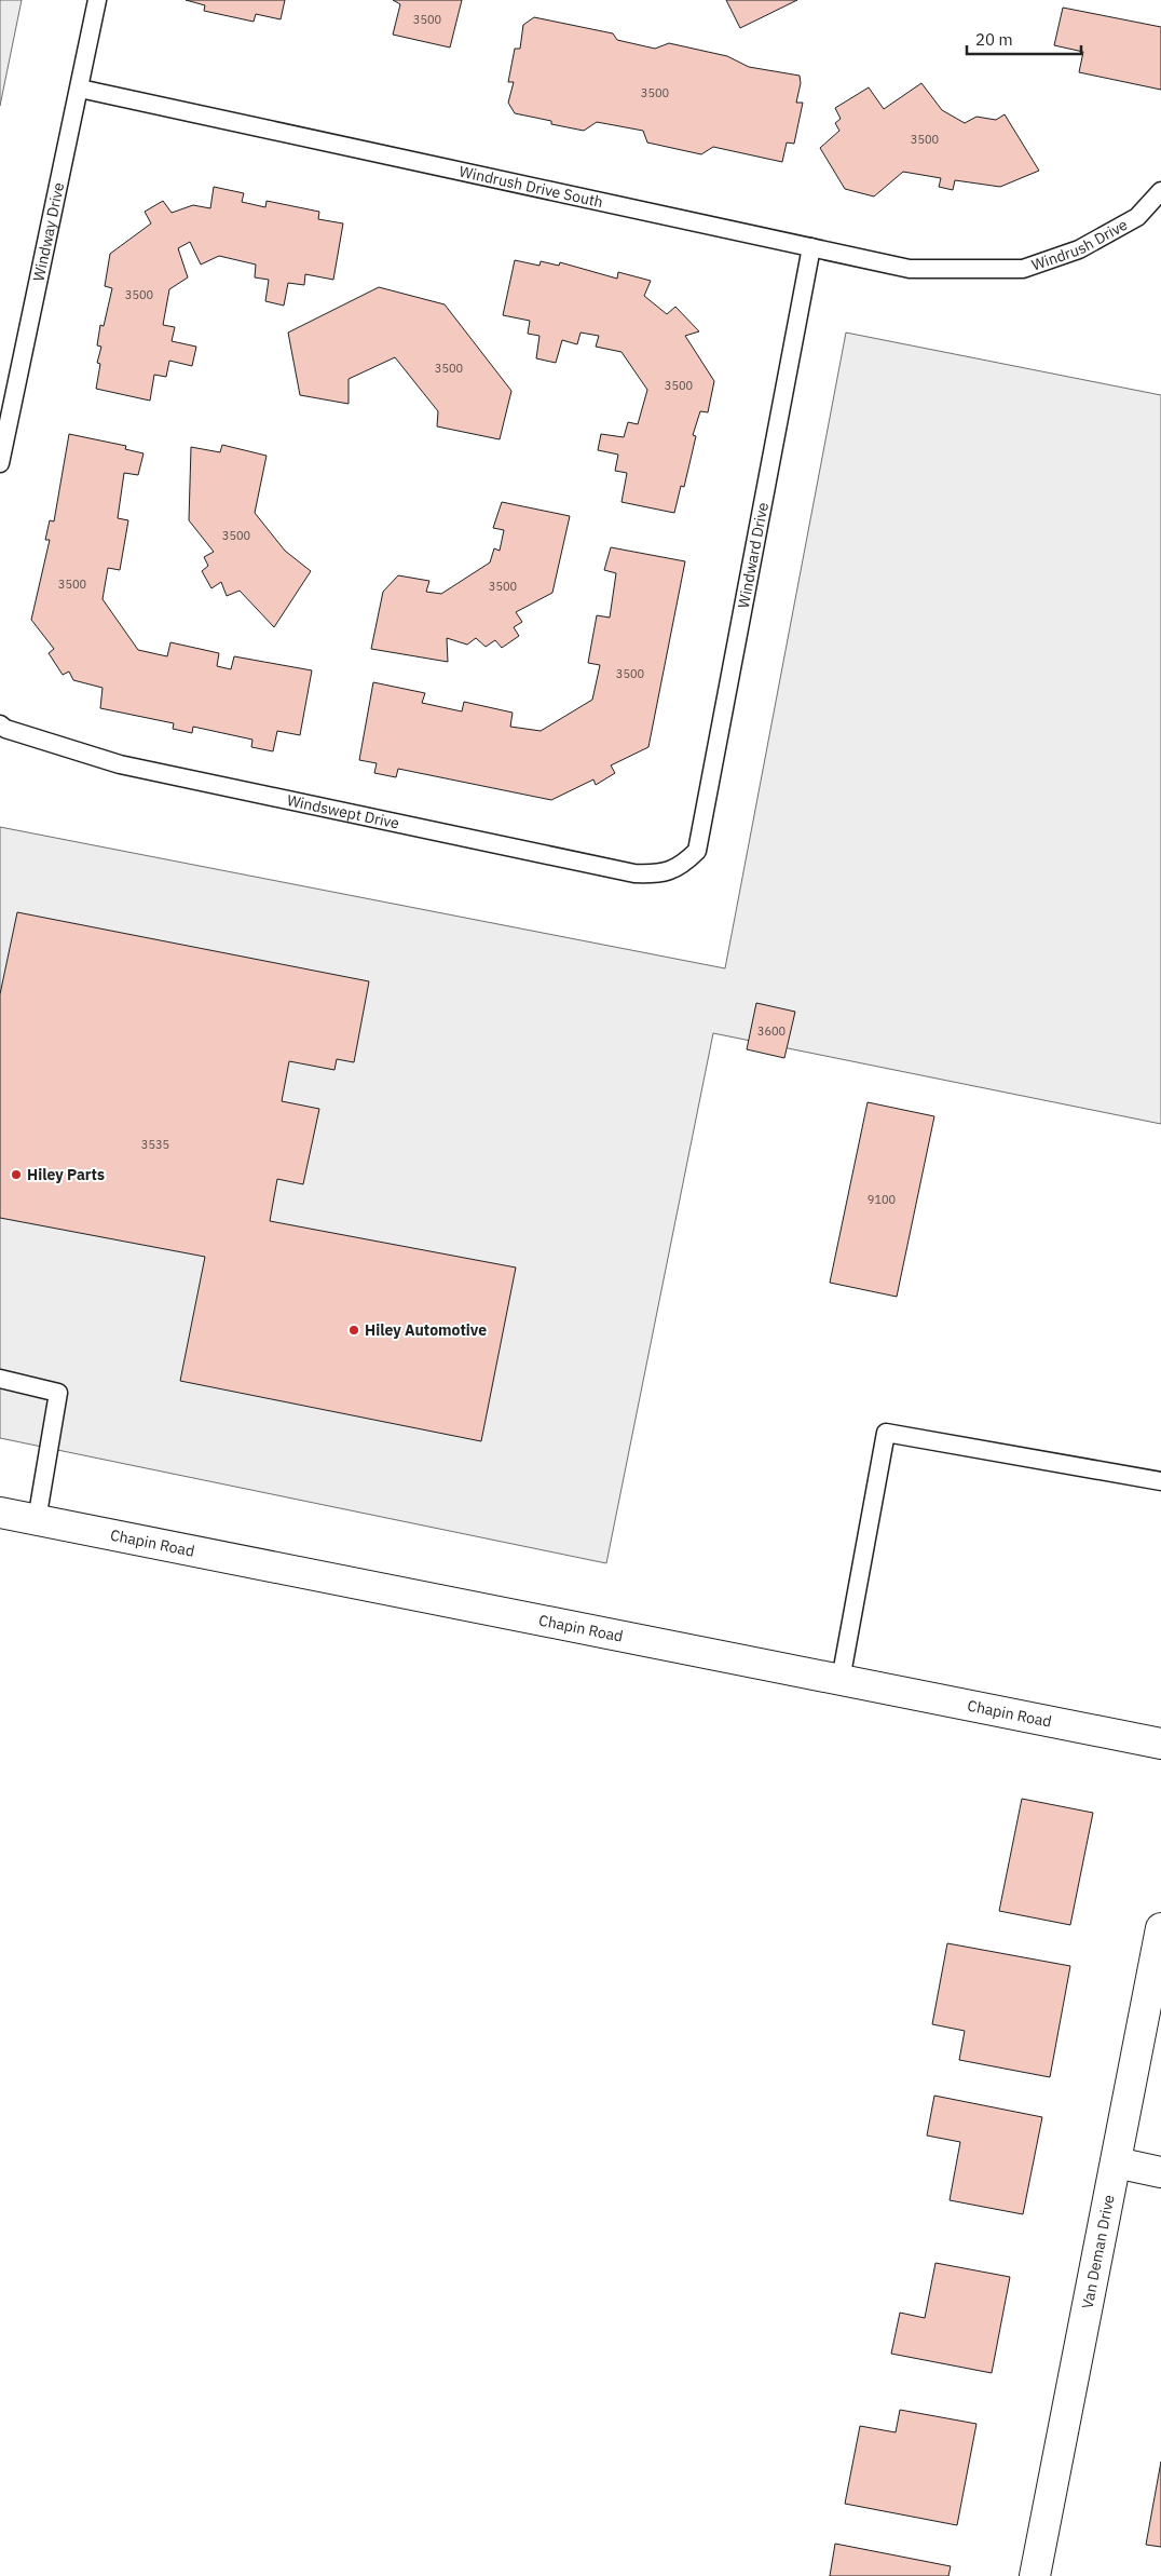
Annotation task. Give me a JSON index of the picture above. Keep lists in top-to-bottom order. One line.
{"streets":{"street":["Chapin Road","Van Deman Drive"],"lane":["Windrush Drive South","Windway Drive","Windrush Drive","Windward Drive","Windswept Drive"]},"crossings":[["Windrush Drive South","Windway Drive"],["Windrush Drive South","Windrush Drive"],["Windrush Drive South","Windward Drive"],["Windward Drive","Windswept Drive"]],"places":["Hiley Parts","Hiley Automotive"],"house_numbers":["3500","3500","3500","3500","3500","3500","3500","3500","3500","3500","3600","3535","9100"],"scale_bar":"20 m"}
